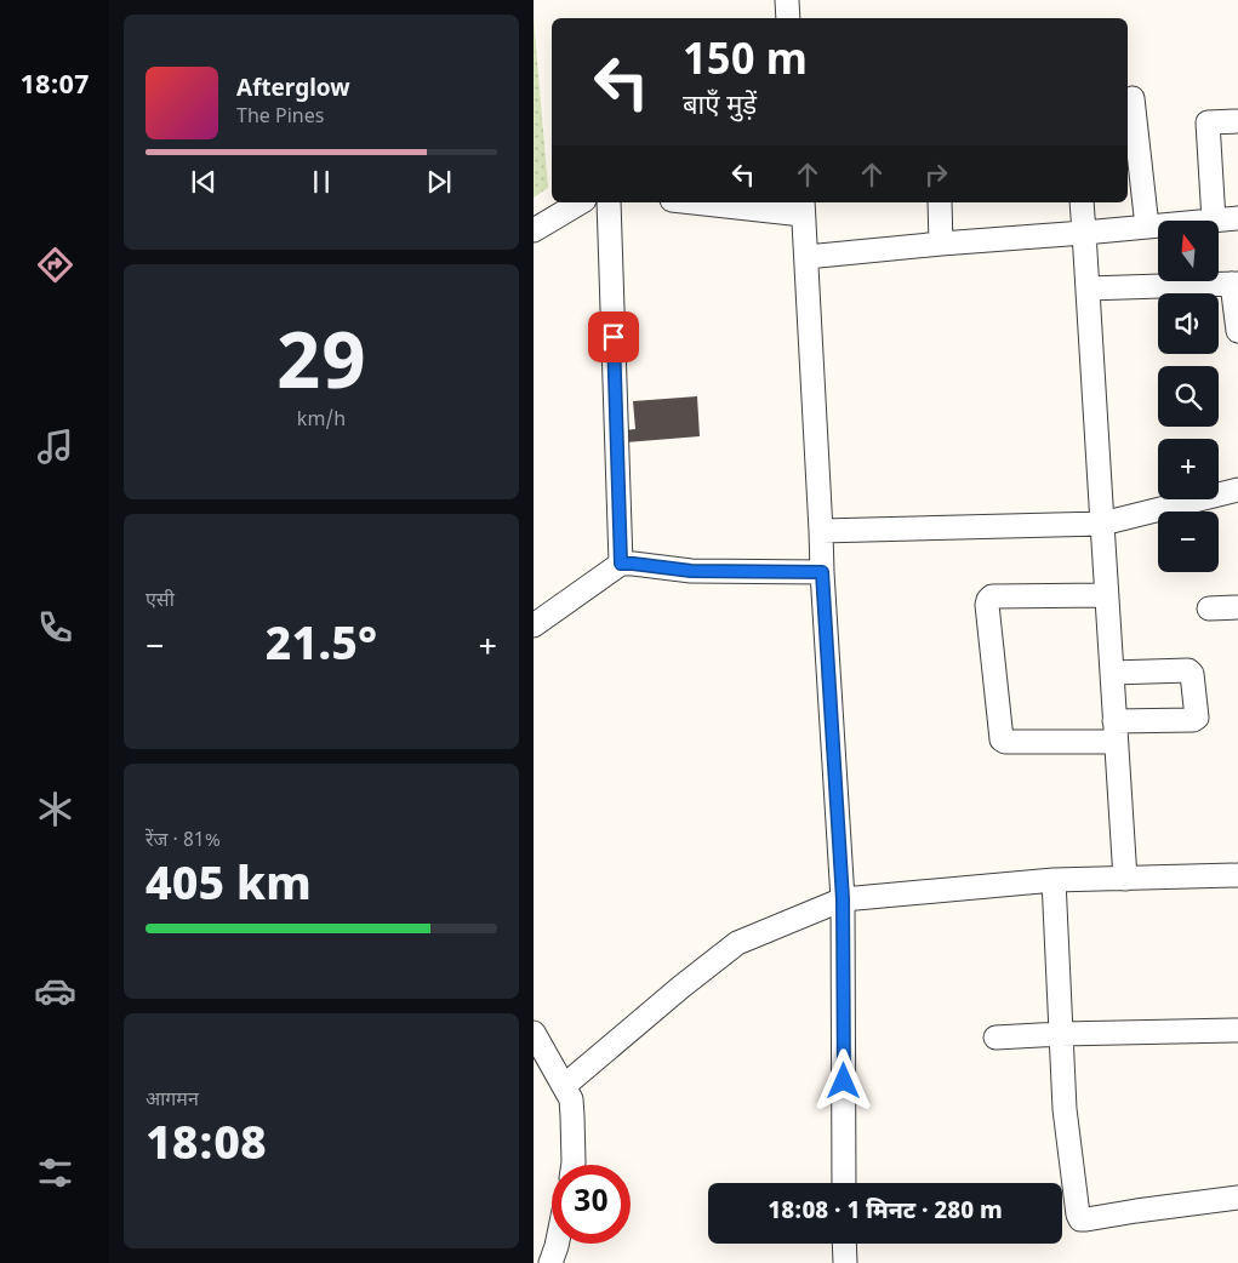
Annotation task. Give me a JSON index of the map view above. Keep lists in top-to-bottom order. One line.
{"north":"top","page":{"tabs":"18:07","turn":["150 m","बाएँ मुड़ें"],"song":["Afterglow","The Pines"],"map_buttons":["+","−"],"tile":[["29","km/h"],"एसी",["रेंज · 81%","405 km"],["आगमन","18:08"]],"heat":["−","21.5°","+"],"limit":"30","trip":"18:08 · 1 मिनट · 280 m"}}
